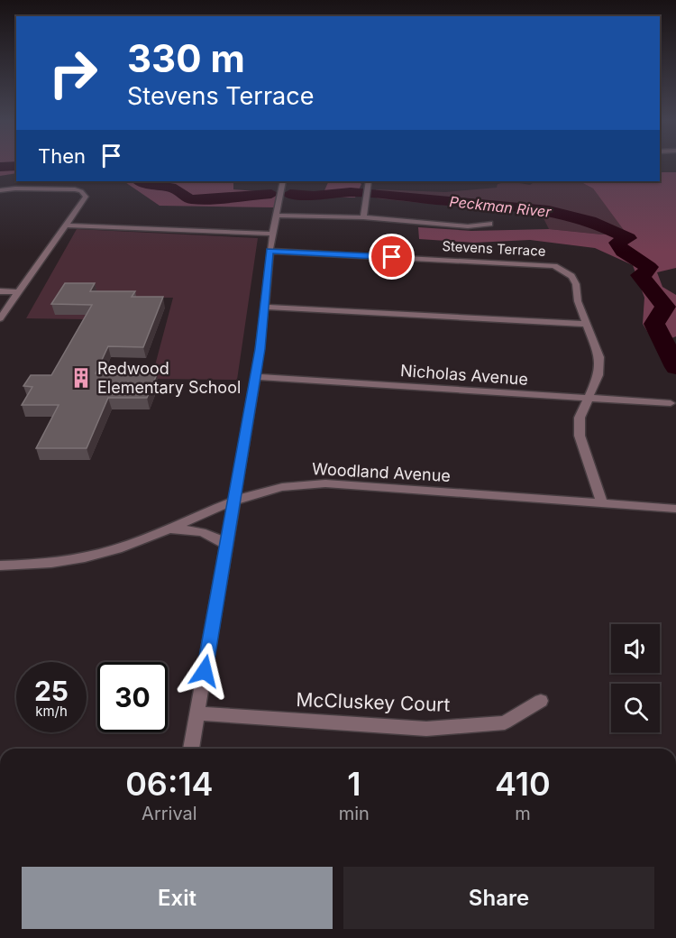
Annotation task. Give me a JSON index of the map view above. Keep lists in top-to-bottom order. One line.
{"streets":{"street":["Stevens Terrace","Nicholas Avenue","Woodland Avenue","McCluskey Court"]},"crossings":[["Stevens Terrace","Nicholas Avenue"],["Stevens Terrace","Woodland Avenue"]],"water":["Peckman River"],"places":{"building":["Redwood Elementary School"]},"page":{"turn":["330 m","Stevens Terrace"],"then":"Then","speed":"25 km/h","limit":"30","eta":["06:14","Arrival","1","min","410","m"],"buttons":["Exit","Share"]}}
